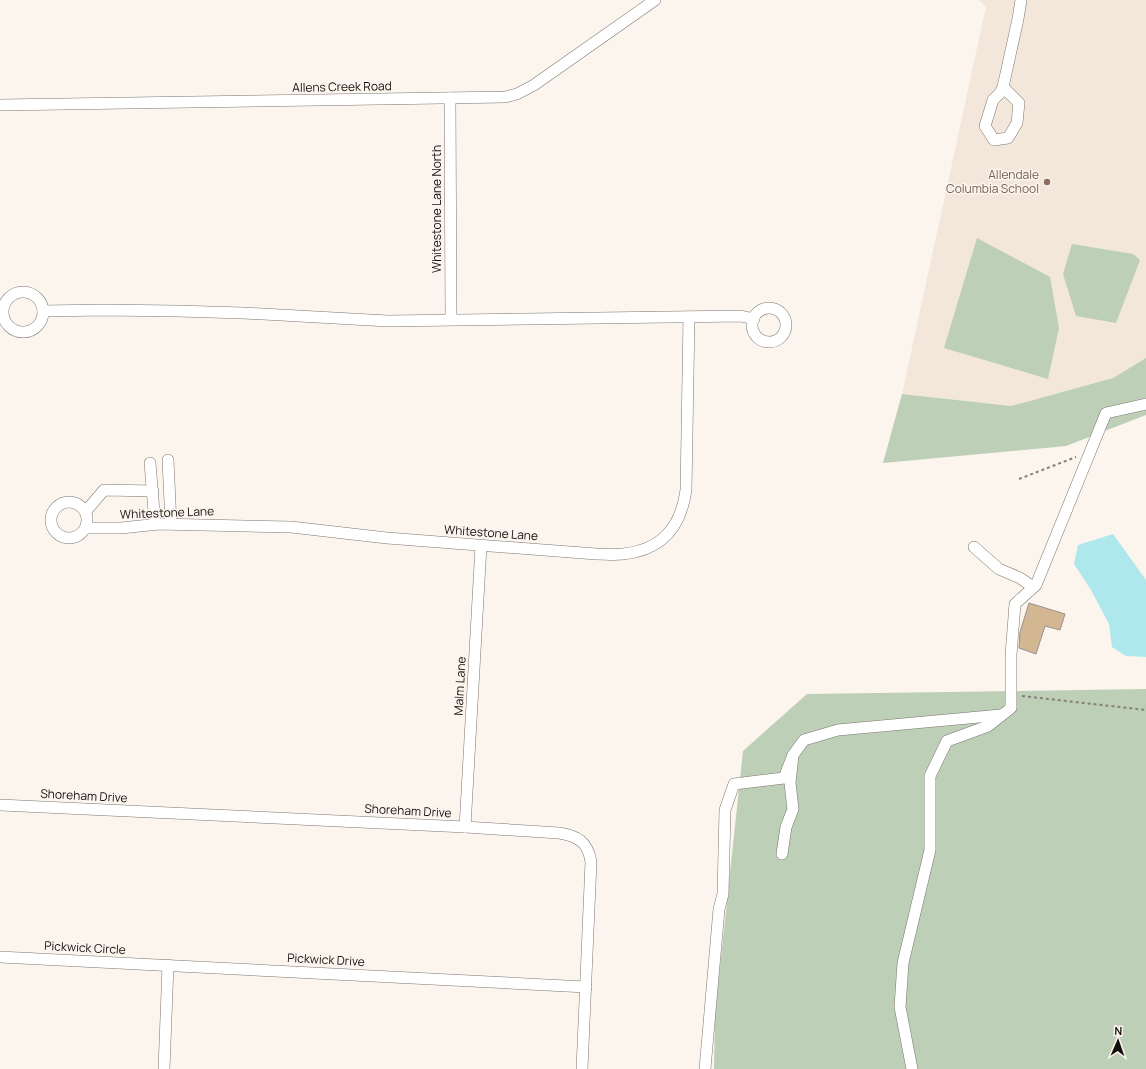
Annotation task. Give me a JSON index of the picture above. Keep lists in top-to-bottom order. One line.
{"streets":{"street":["Allens Creek Road","Whitestone Lane North","Whitestone Lane","Malm Lane","Shoreham Drive","Pickwick Circle","Pickwick Drive"]},"crossings":[["Allens Creek Road","Whitestone Lane North"],["Whitestone Lane","Malm Lane"],["Malm Lane","Shoreham Drive"],["Shoreham Drive","Pickwick Drive"],["Pickwick Circle","Pickwick Drive"]],"places":["Allendale Columbia School"],"north":"top"}
